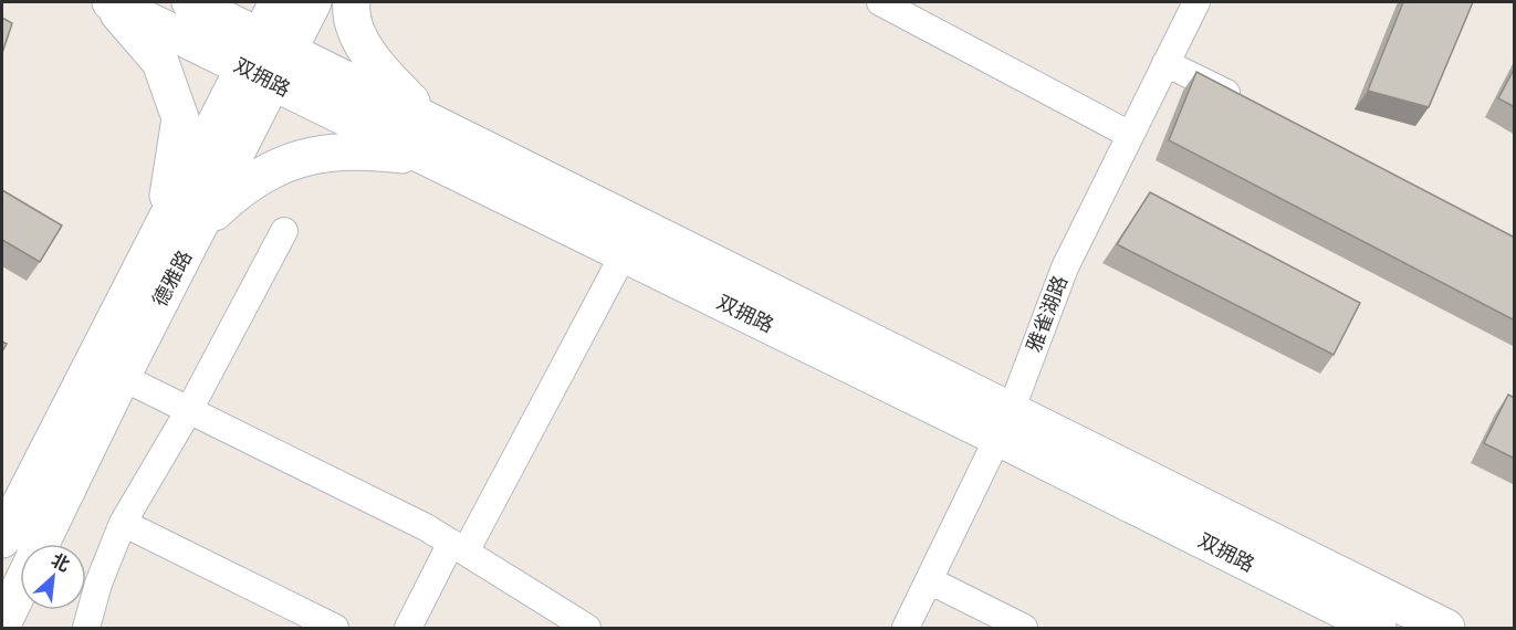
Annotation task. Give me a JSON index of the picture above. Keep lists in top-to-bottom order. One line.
{"streets":{"main road":["双拥路","德雅路"],"street":["雅雀湖路"]},"crossings":[["双拥路","德雅路"],["双拥路","雅雀湖路"]],"north":"top right"}
